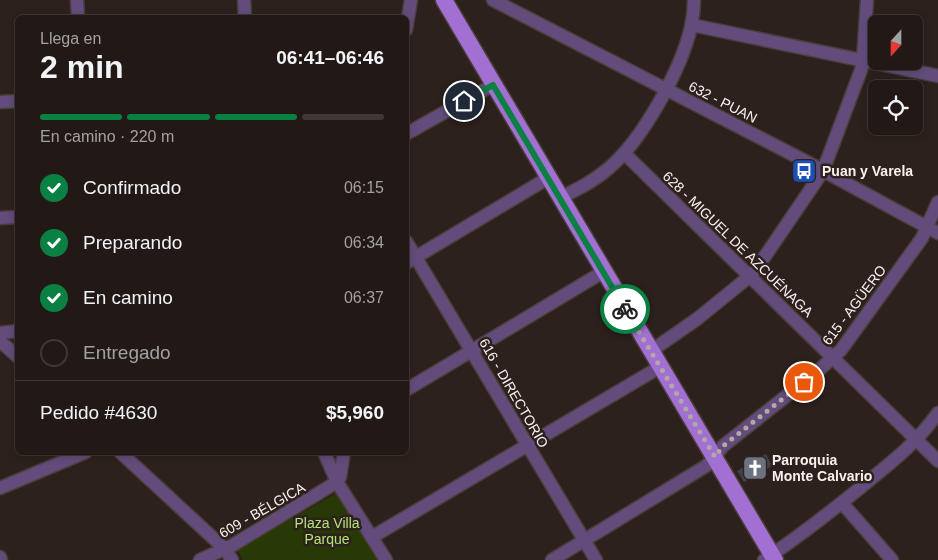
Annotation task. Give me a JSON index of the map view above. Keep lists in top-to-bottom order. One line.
{"streets":{"street":["632 - PUAN","628 - MIGUEL DE AZCUÉNAGA","615 - AGÜERO","616 - DIRECTORIO","609 - BÉLGICA"]},"crossings":[["632 - PUAN","615 - AGÜERO"],["628 - MIGUEL DE AZCUÉNAGA","615 - AGÜERO"],["615 - AGÜERO","616 - DIRECTORIO"]],"parks":["Plaza Villa Parque"],"places":{"bus stop":["Puan y Varela"],"church":["Parroquia Monte Calvario"]},"north":"bottom","page":{"heading":["2 min","Llega en","06:41–06:46"],"panel":["Pedido #4630","$5,960"],"bar":"En camino · 220 m","list":[["Confirmado","06:15"],["Preparando","06:34"],["En camino","06:37"],"Entregado"]}}
